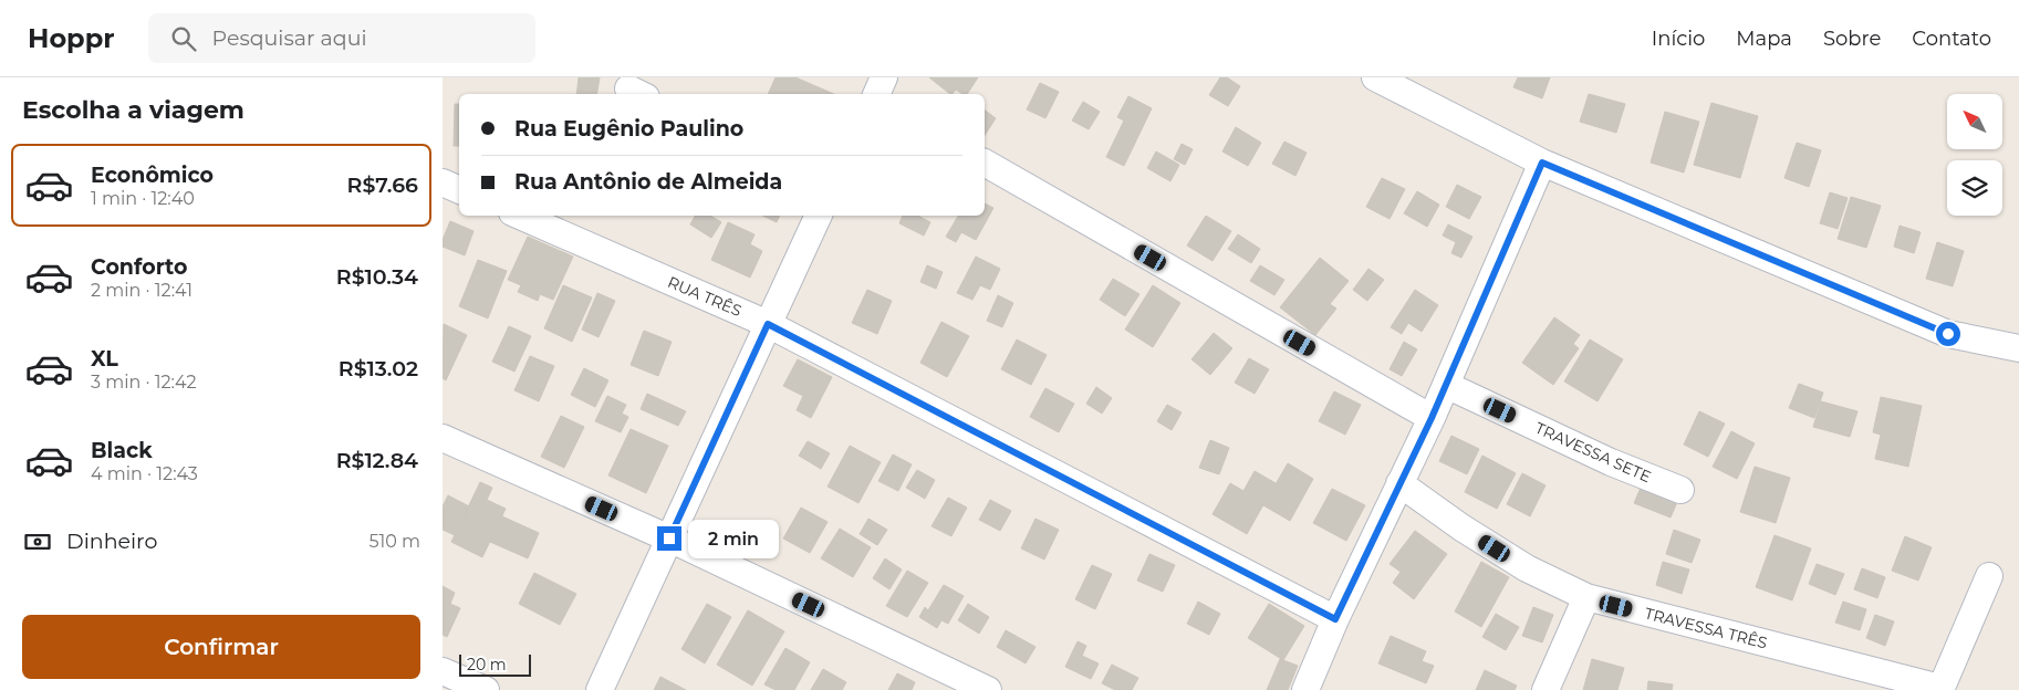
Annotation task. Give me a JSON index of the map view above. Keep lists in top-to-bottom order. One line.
{"streets":{"street":["RUA TRÊS","TRAVESSA SETE","TRAVESSA TRÊS"]},"scale_bar":"20 m","north":"top left","page":{"header":"Hoppr","search":"Pesquisar aqui","nav":["Início","Mapa","Sobre","Contato"],"heading":"Escolha a viagem","banner":["Rua Eugênio Paulino","Rua Antônio de Almeida"],"list":[{"name":"Econômico","note":"1 min · 12:40","value":"R$7.66"},{"name":"Conforto","note":"2 min · 12:41","value":"R$10.34"},{"name":"XL","note":"3 min · 12:42","value":"R$13.02"},{"name":"Black","note":"4 min · 12:43","value":"R$12.84"}],"pay":["Dinheiro","510 m"],"bubble":"2 min","buttons":"Confirmar","scale":"20 m"}}
